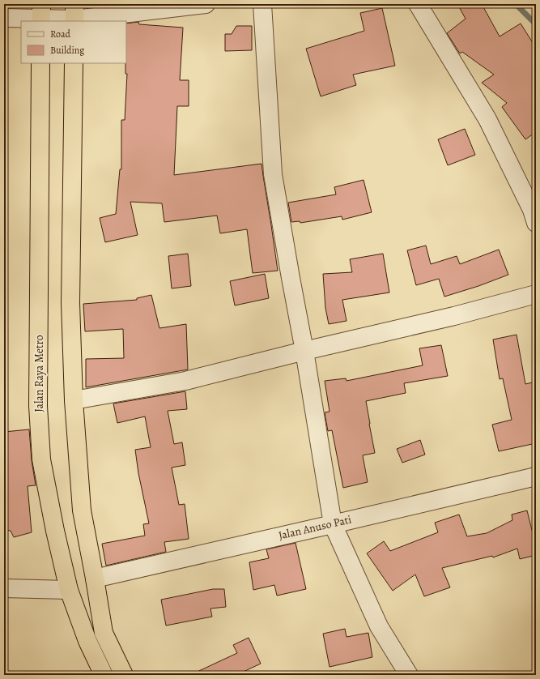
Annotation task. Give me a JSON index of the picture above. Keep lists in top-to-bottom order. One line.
{"streets":{"highway":["Jalan Raya Metro"],"street":["Jalan Anuso Pati"]},"legend":["Road","Building"]}
